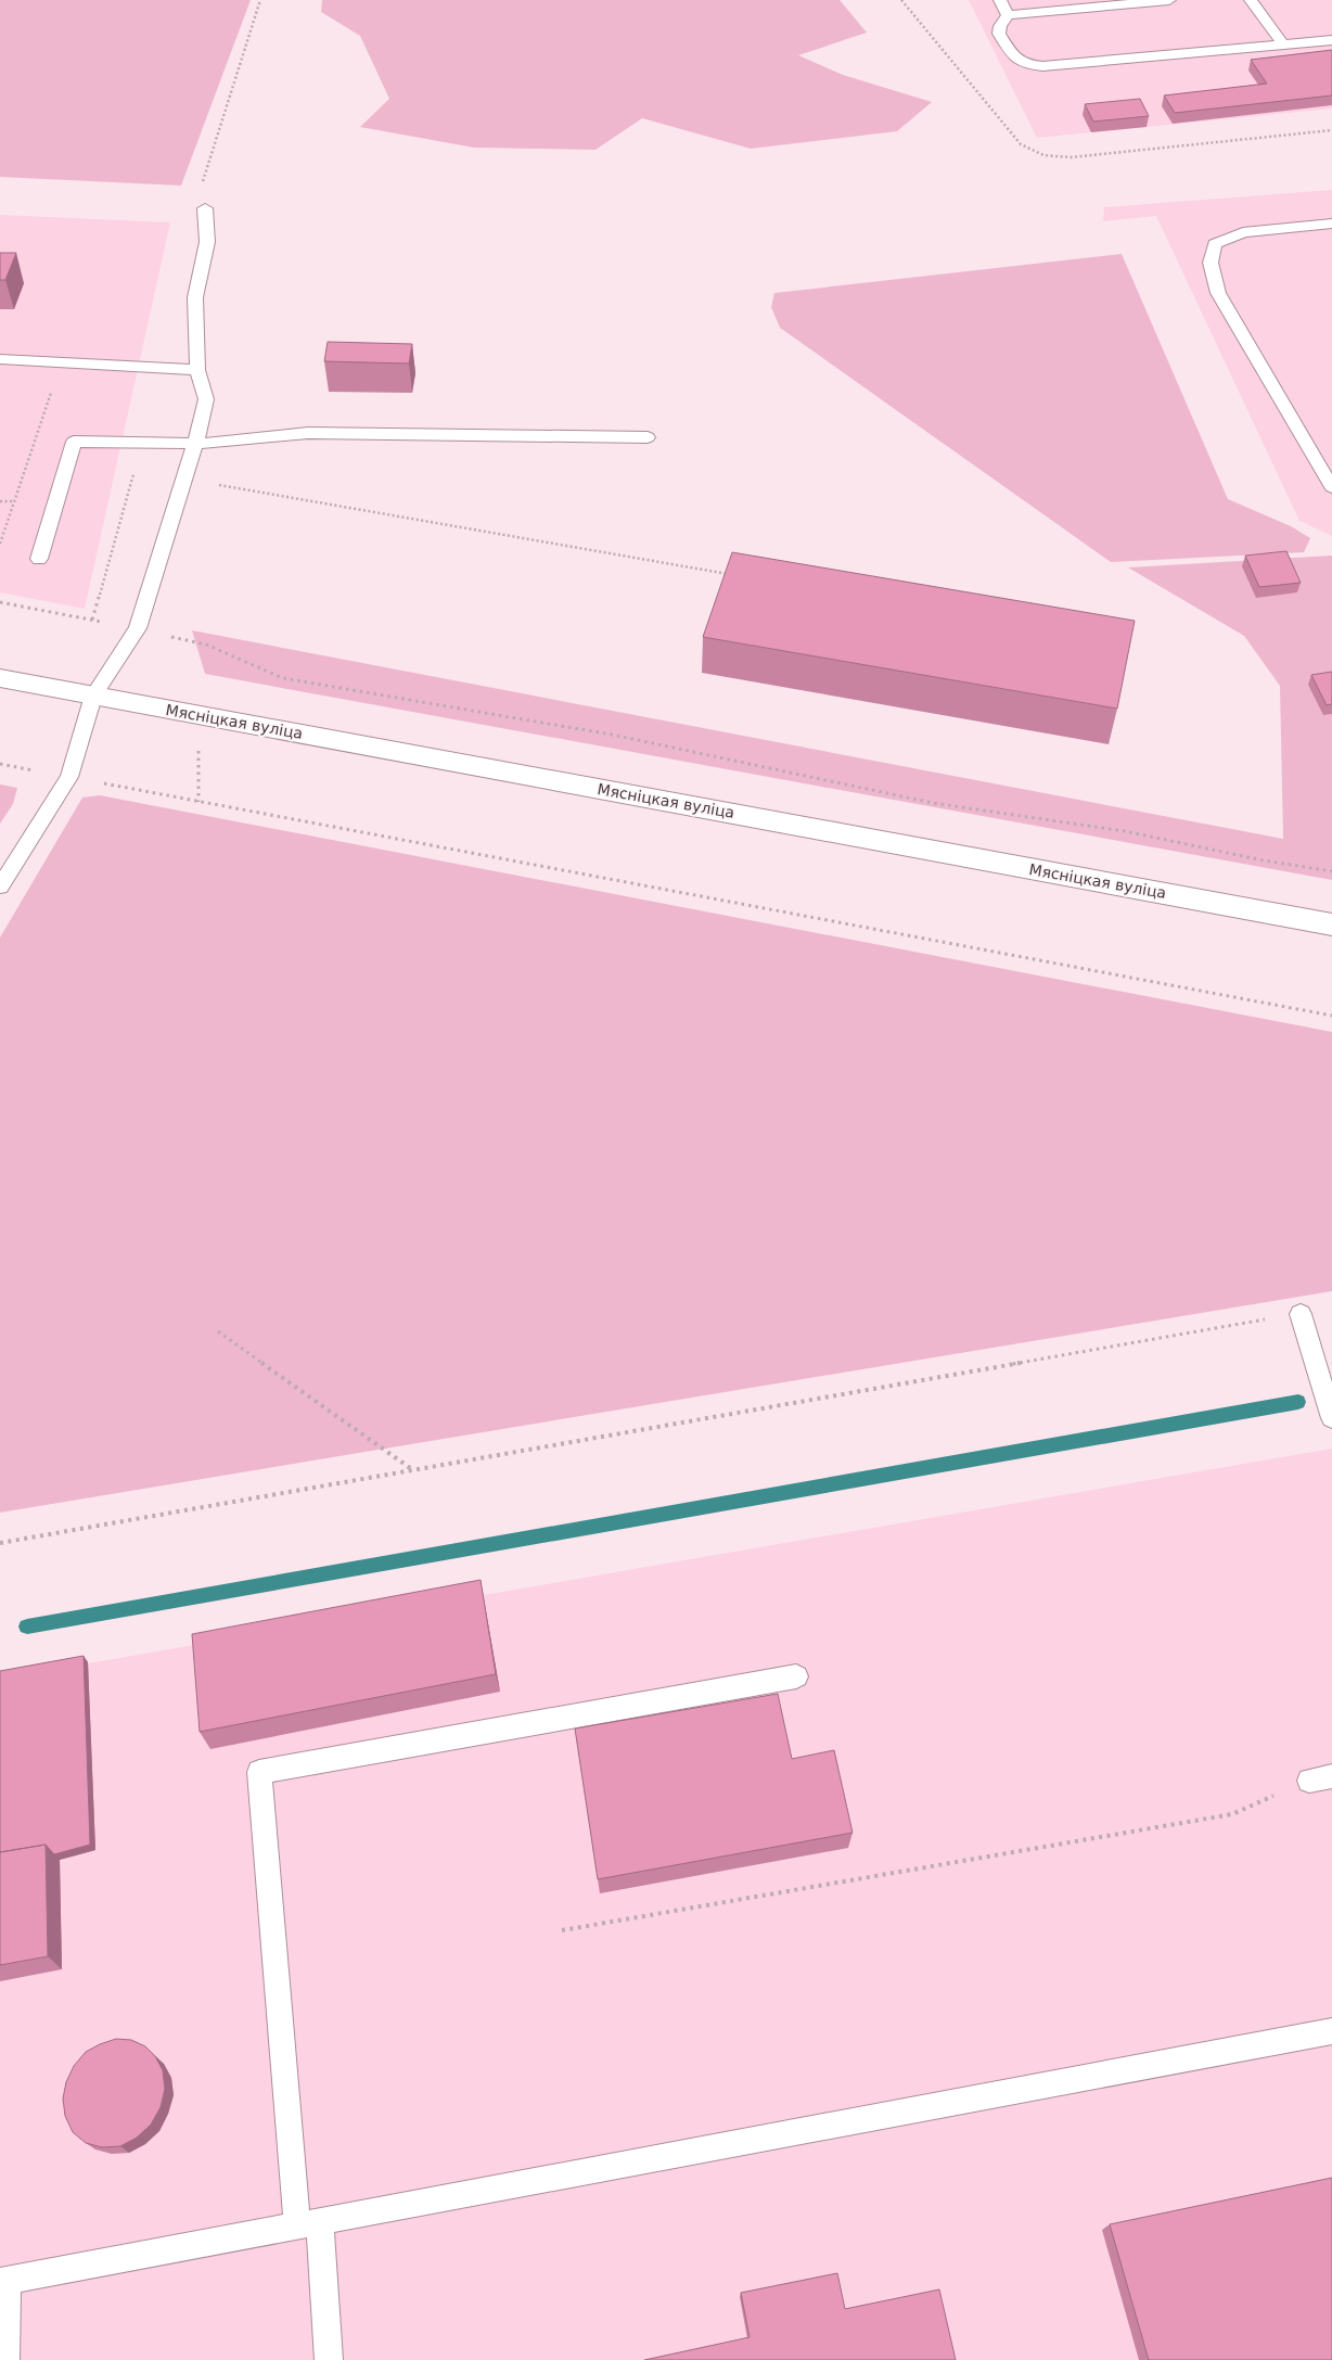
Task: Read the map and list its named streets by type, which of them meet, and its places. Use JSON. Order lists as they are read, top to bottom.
{
  "streets": {
    "main road": ["Мясніцкая вуліца"]
  }
}
